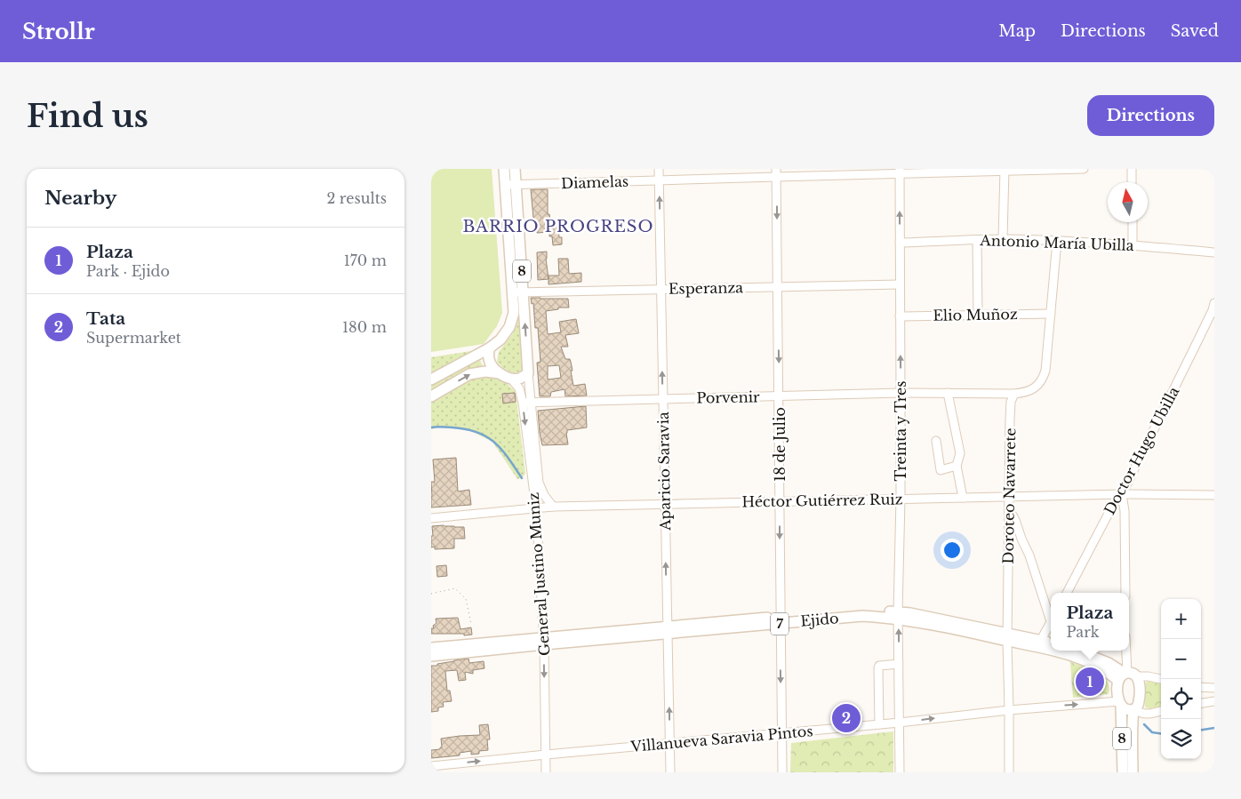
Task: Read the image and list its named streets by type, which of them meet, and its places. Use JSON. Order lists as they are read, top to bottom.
{
  "streets": {
    "main road": ["8", "Ejido", "7"],
    "street": [
      "Diamelas",
      "Antonio María Ubilla",
      "Esperanza",
      "Elio Muñoz",
      "Porvenir",
      "Treinta y Tres",
      "18 de Julio",
      "Doctor Hugo Ubilla",
      "Aparicio Saravia",
      "Doroteo Navarrete",
      "Héctor Gutiérrez Ruiz",
      "General Justino Muniz",
      "Villanueva Saravia Pintos"
    ]
  },
  "crossings": [
    ["Diamelas", "8"],
    ["Diamelas", "Treinta y Tres"],
    ["Diamelas", "18 de Julio"],
    ["Diamelas", "Aparicio Saravia"],
    ["Antonio María Ubilla", "Treinta y Tres"],
    ["8", "Esperanza"],
    ["8", "General Justino Muniz"],
    ["8", "Villanueva Saravia Pintos"],
    ["Esperanza", "Treinta y Tres"],
    ["Esperanza", "18 de Julio"],
    ["Esperanza", "Aparicio Saravia"],
    ["Elio Muñoz", "Treinta y Tres"],
    ["Porvenir", "Treinta y Tres"],
    ["Porvenir", "18 de Julio"],
    ["Porvenir", "Aparicio Saravia"],
    ["Porvenir", "Doroteo Navarrete"],
    ["Porvenir", "General Justino Muniz"],
    ["Treinta y Tres", "Héctor Gutiérrez Ruiz"],
    ["Treinta y Tres", "Ejido"],
    ["Treinta y Tres", "Villanueva Saravia Pintos"],
    ["18 de Julio", "Héctor Gutiérrez Ruiz"],
    ["18 de Julio", "Ejido"],
    ["18 de Julio", "Villanueva Saravia Pintos"],
    ["Doctor Hugo Ubilla", "Héctor Gutiérrez Ruiz"],
    ["Aparicio Saravia", "Héctor Gutiérrez Ruiz"],
    ["Aparicio Saravia", "Ejido"],
    ["Aparicio Saravia", "Villanueva Saravia Pintos"],
    ["Doroteo Navarrete", "Héctor Gutiérrez Ruiz"],
    ["Doroteo Navarrete", "Ejido"],
    ["Doroteo Navarrete", "Villanueva Saravia Pintos"],
    ["Héctor Gutiérrez Ruiz", "General Justino Muniz"],
    ["General Justino Muniz", "Ejido"],
    ["General Justino Muniz", "Villanueva Saravia Pintos"],
    ["Ejido", "7"]
  ],
  "one_way": ["18 de Julio", "Aparicio Saravia", "Villanueva Saravia Pintos"],
  "districts": ["BARRIO PROGRESO"],
  "north": "top",
  "page": {
    "header": "Strollr",
    "nav": ["Map", "Directions", "Saved"],
    "buttons": "Directions",
    "title": "Find us",
    "heading": ["Nearby", "2 results"],
    "list": [
      {
        "mark": "1",
        "name": "Plaza",
        "note": "Park · Ejido",
        "value": "170 m"
      },
      {
        "mark": "2",
        "name": "Tata",
        "note": "Supermarket",
        "value": "180 m"
      }
    ],
    "popup": ["Plaza", "Park"],
    "map_buttons": ["+", "−"],
    "pins": ["1", "2"]
  }
}
